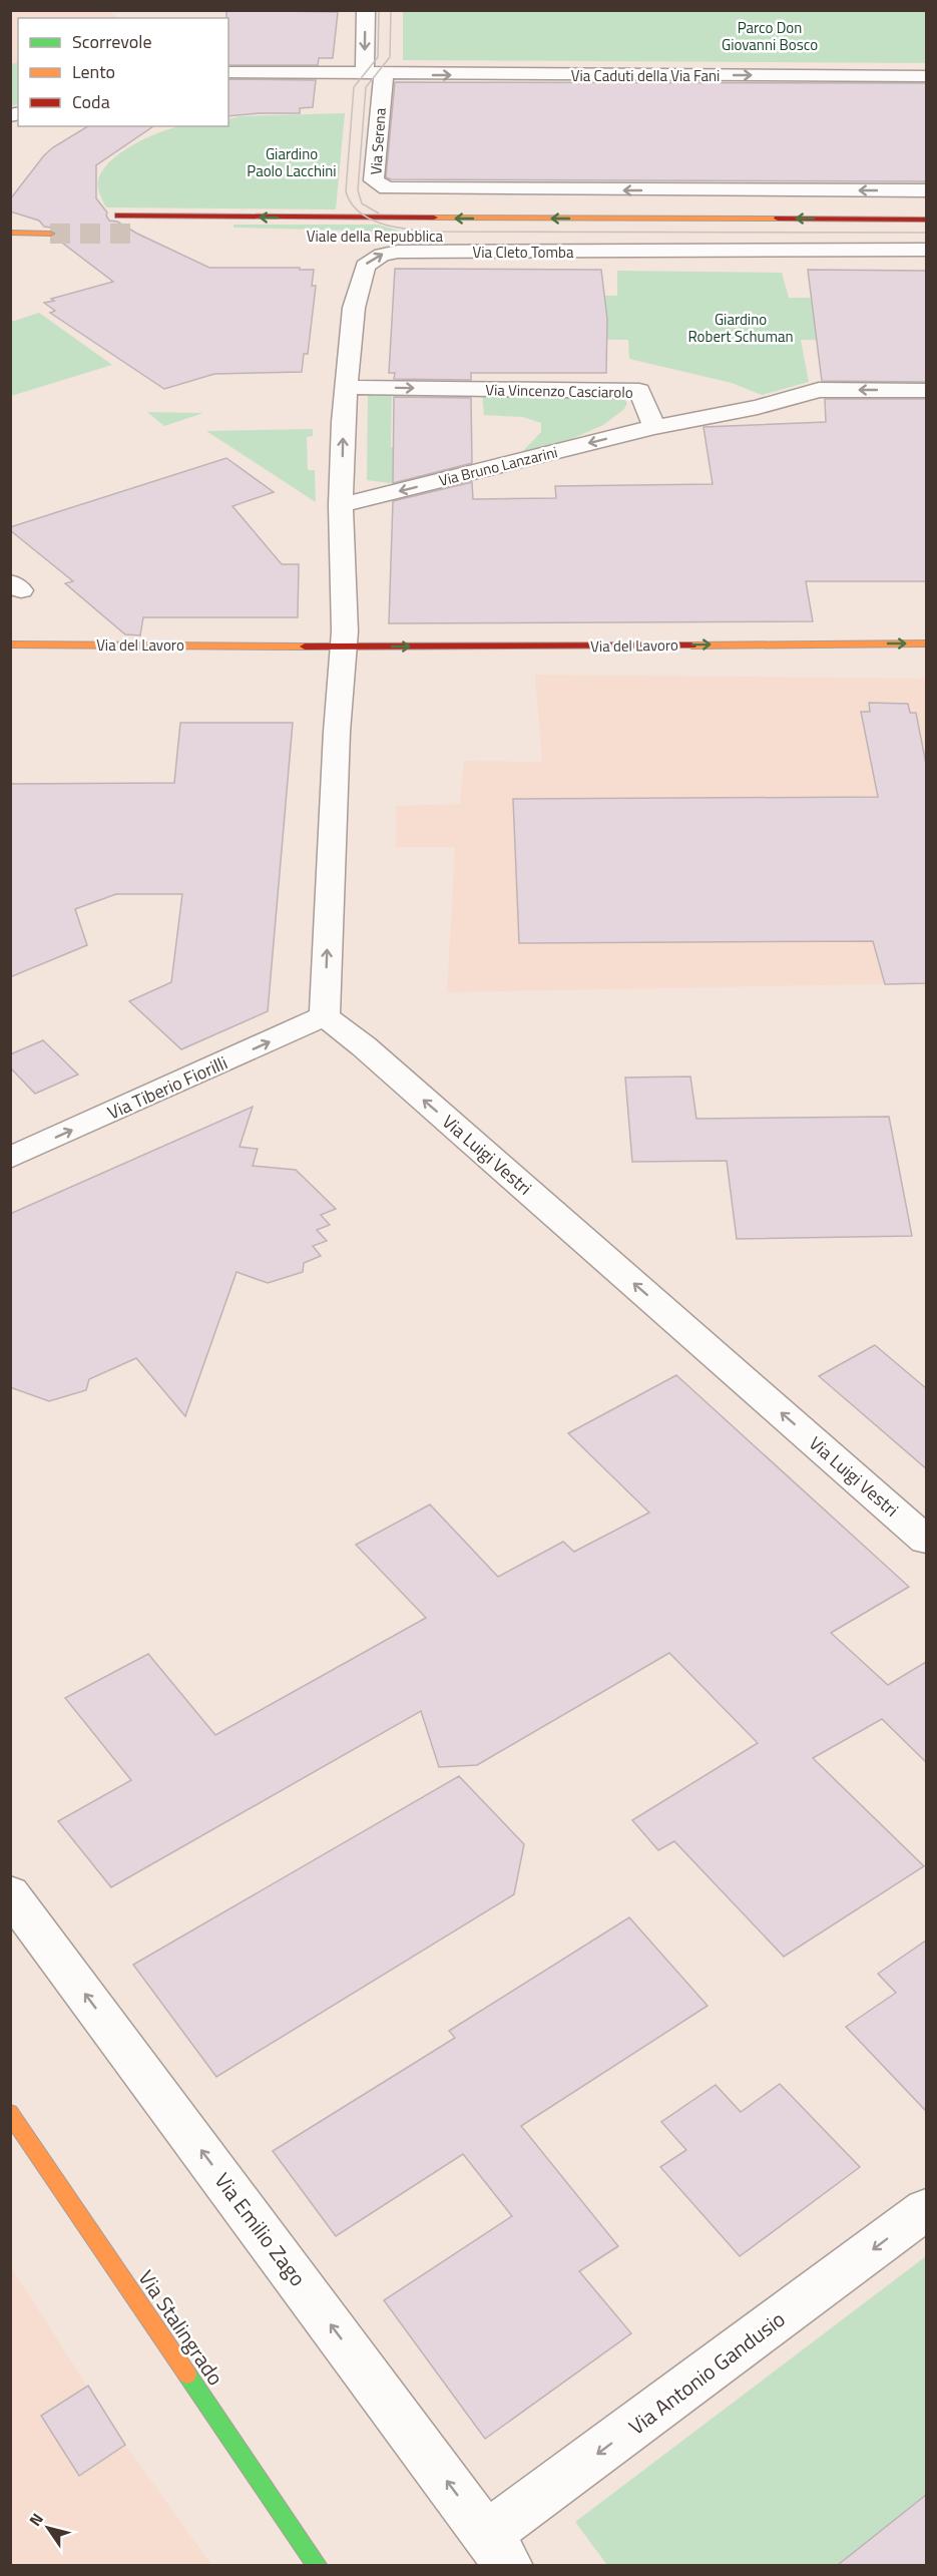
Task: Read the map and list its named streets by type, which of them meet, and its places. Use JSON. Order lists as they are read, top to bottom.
{
  "streets": {
    "main road": ["Viale della Repubblica", "Via del Lavoro", "Via Stalingrado"],
    "street": [
      "Via Caduti della Via Fani",
      "Via Serena",
      "Via Cleto Tomba",
      "Via Vincenzo Casciarolo",
      "Via Bruno Lanzarini",
      "Via Tiberio Fiorilli",
      "Via Luigi Vestri",
      "Via Emilio Zago",
      "Via Antonio Gandusio"
    ]
  },
  "crossings": [
    ["Via Caduti della Via Fani", "Via Serena"],
    ["Viale della Repubblica", "Via Cleto Tomba"],
    ["Via Cleto Tomba", "Via Vincenzo Casciarolo"],
    ["Via Cleto Tomba", "Via Bruno Lanzarini"],
    ["Via Vincenzo Casciarolo", "Via Bruno Lanzarini"],
    ["Via Tiberio Fiorilli", "Via Luigi Vestri"],
    ["Via Emilio Zago", "Via Antonio Gandusio"]
  ],
  "one_way": [
    "Via Bruno Lanzarini",
    "Via del Lavoro",
    "Via Tiberio Fiorilli",
    "Via Luigi Vestri",
    "Via Emilio Zago",
    "Via Antonio Gandusio"
  ],
  "parks": ["Parco Don Giovanni Bosco", "Giardino Paolo Lacchini", "Giardino Robert Schuman"],
  "legend": ["Scorrevole", "Lento", "Coda"],
  "north": "top left"
}
